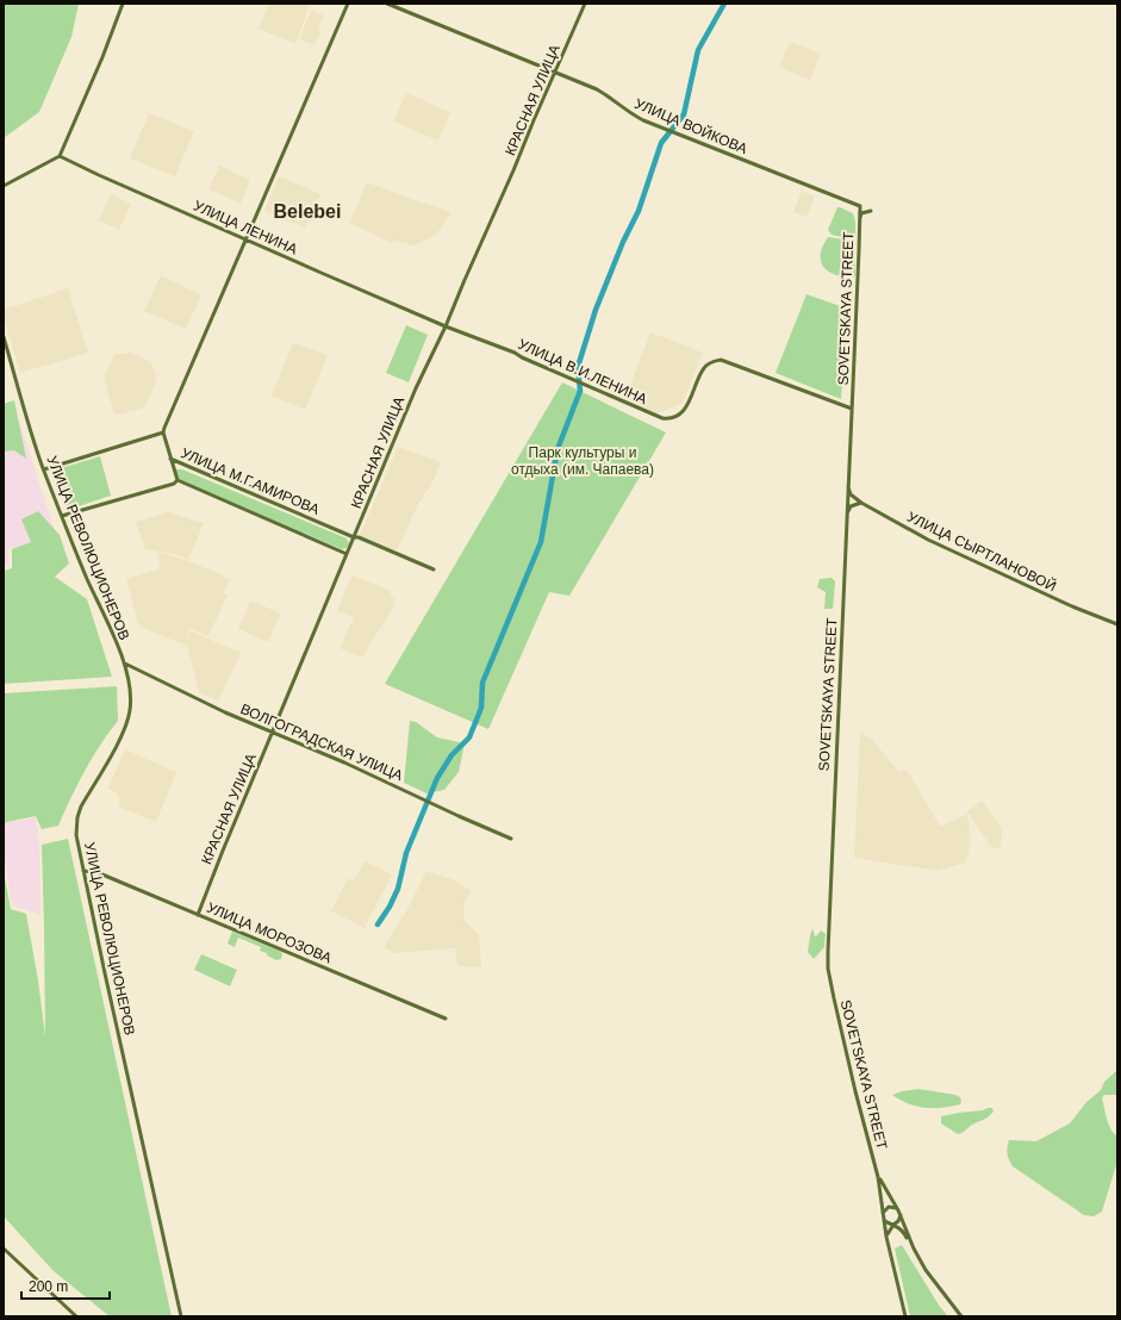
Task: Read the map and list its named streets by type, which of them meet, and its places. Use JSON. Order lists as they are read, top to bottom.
{
  "streets": {
    "main road": [
      "КРАСНАЯ УЛИЦА",
      "УЛИЦА ВОЙКОВА",
      "УЛИЦА ЛЕНИНА",
      "SOVETSKAYA STREET",
      "УЛИЦА В.И.ЛЕНИНА",
      "УЛИЦА М.Г.АМИРОВА",
      "УЛИЦА РЕВОЛЮЦИОНЕРОВ",
      "УЛИЦА СЫРТЛАНОВОЙ",
      "ВОЛГОГРАДСКАЯ УЛИЦА",
      "УЛИЦА МОРОЗОВА"
    ]
  },
  "crossings": [
    ["КРАСНАЯ УЛИЦА", "УЛИЦА ВОЙКОВА"],
    ["КРАСНАЯ УЛИЦА", "УЛИЦА ЛЕНИНА"],
    ["КРАСНАЯ УЛИЦА", "УЛИЦА М.Г.АМИРОВА"],
    ["КРАСНАЯ УЛИЦА", "ВОЛГОГРАДСКАЯ УЛИЦА"],
    ["КРАСНАЯ УЛИЦА", "УЛИЦА МОРОЗОВА"],
    ["УЛИЦА ВОЙКОВА", "SOVETSKAYA STREET"],
    ["УЛИЦА ЛЕНИНА", "УЛИЦА В.И.ЛЕНИНА"],
    ["SOVETSKAYA STREET", "УЛИЦА В.И.ЛЕНИНА"],
    ["SOVETSKAYA STREET", "УЛИЦА СЫРТЛАНОВОЙ"],
    ["УЛИЦА РЕВОЛЮЦИОНЕРОВ", "ВОЛГОГРАДСКАЯ УЛИЦА"],
    ["УЛИЦА РЕВОЛЮЦИОНЕРОВ", "УЛИЦА МОРОЗОВА"]
  ],
  "districts": ["Belebei"],
  "parks": ["Парк культуры и отдыха (им. Чапаева)"],
  "scale_bar": "200 m"
}
